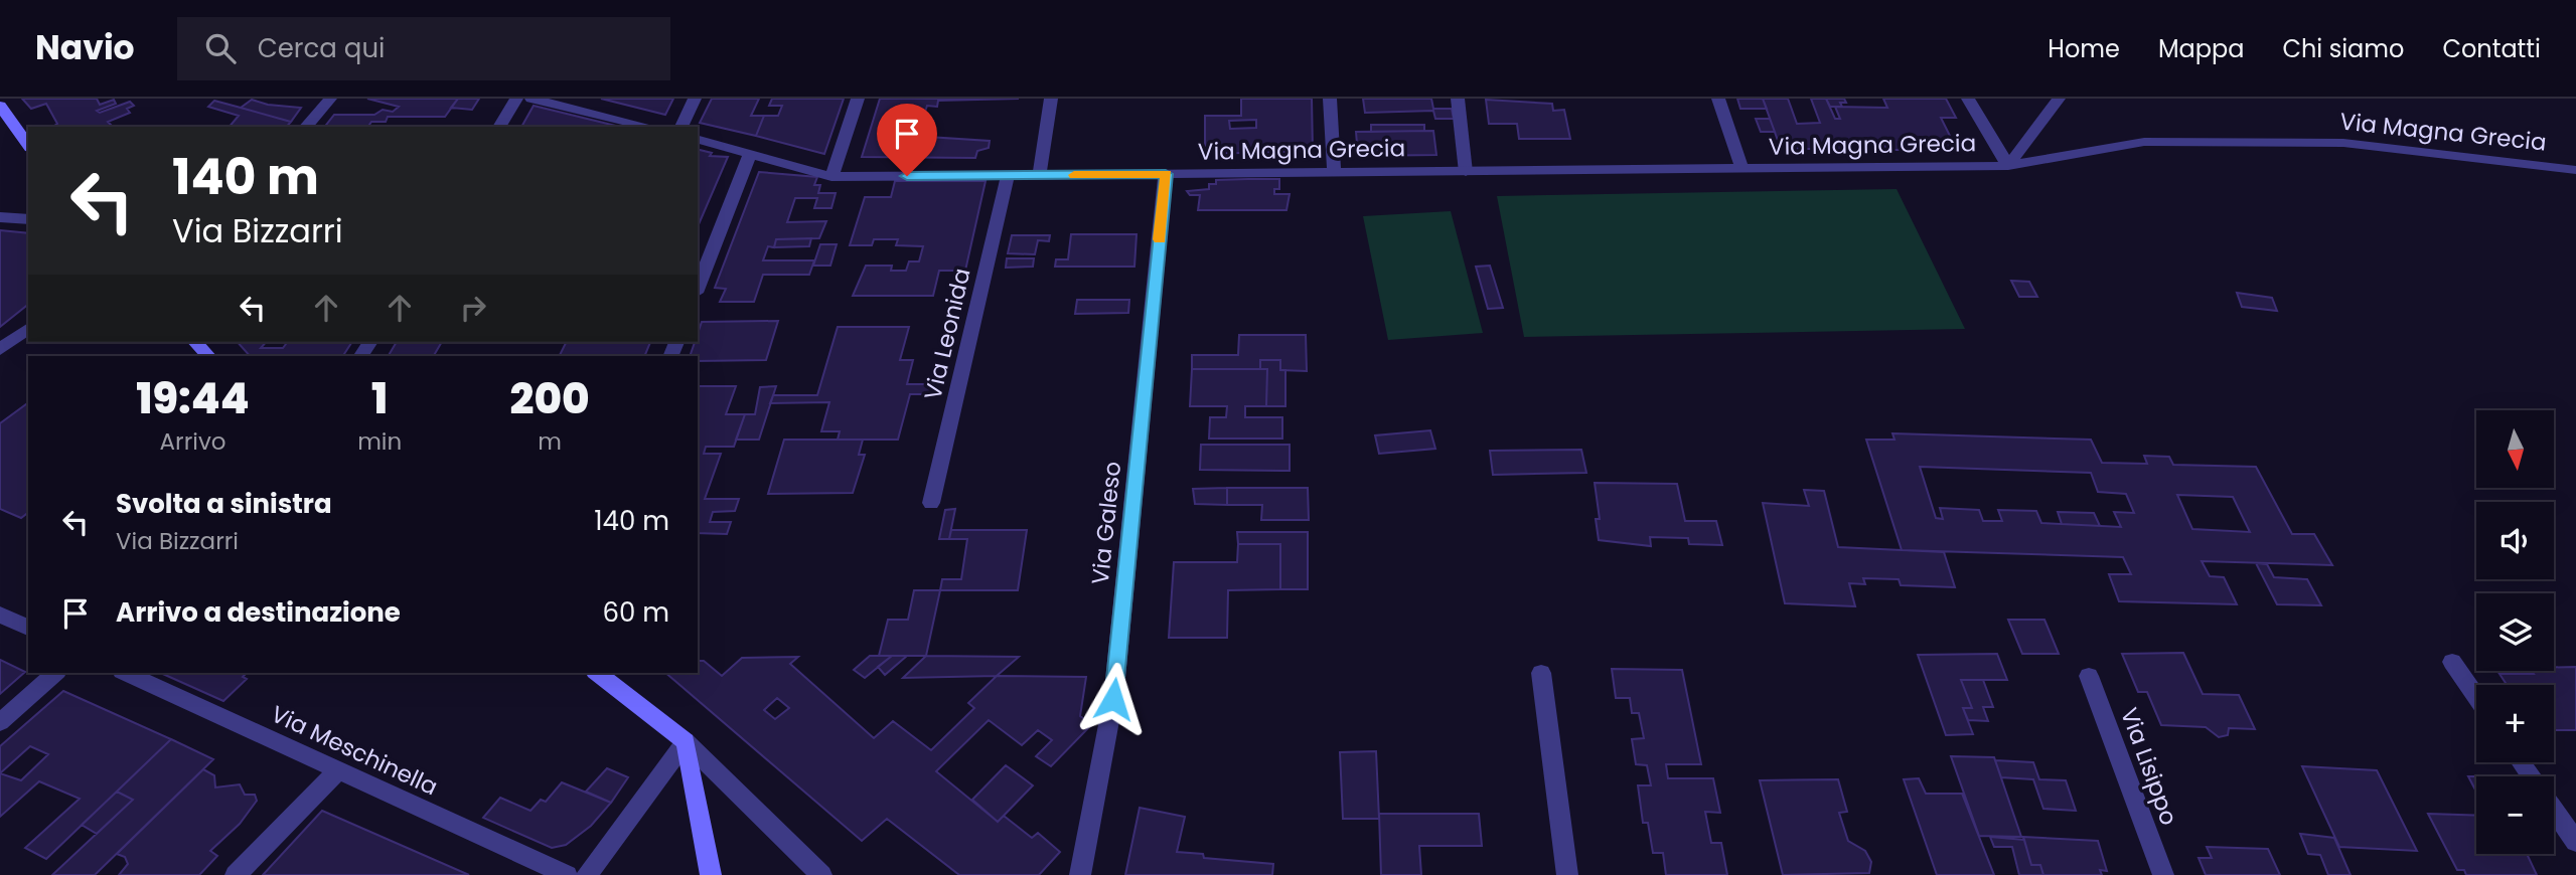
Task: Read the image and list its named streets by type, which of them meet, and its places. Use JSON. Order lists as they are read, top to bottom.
{
  "streets": {
    "street": [
      "Via Magna Grecia",
      "Via Leonida",
      "Via Galeso",
      "Via Meschinella",
      "Via Lisippo"
    ]
  },
  "crossings": [
    ["Via Magna Grecia", "Via Leonida"],
    ["Via Magna Grecia", "Via Galeso"]
  ],
  "north": "bottom",
  "page": {
    "header": "Navio",
    "search": "Cerca qui",
    "nav": [
      "Home",
      "Mappa",
      "Chi siamo",
      "Contatti"
    ],
    "turn": ["140 m", "Via Bizzarri"],
    "eta": [
      "19:44",
      "Arrivo",
      "1",
      "min",
      "200",
      "m"
    ],
    "map_buttons": ["+", "−"],
    "list": [
      {
        "name": "Svolta a sinistra",
        "note": "Via Bizzarri",
        "value": "140 m"
      },
      {
        "name": "Arrivo a destinazione",
        "value": "60 m"
      }
    ]
  }
}
